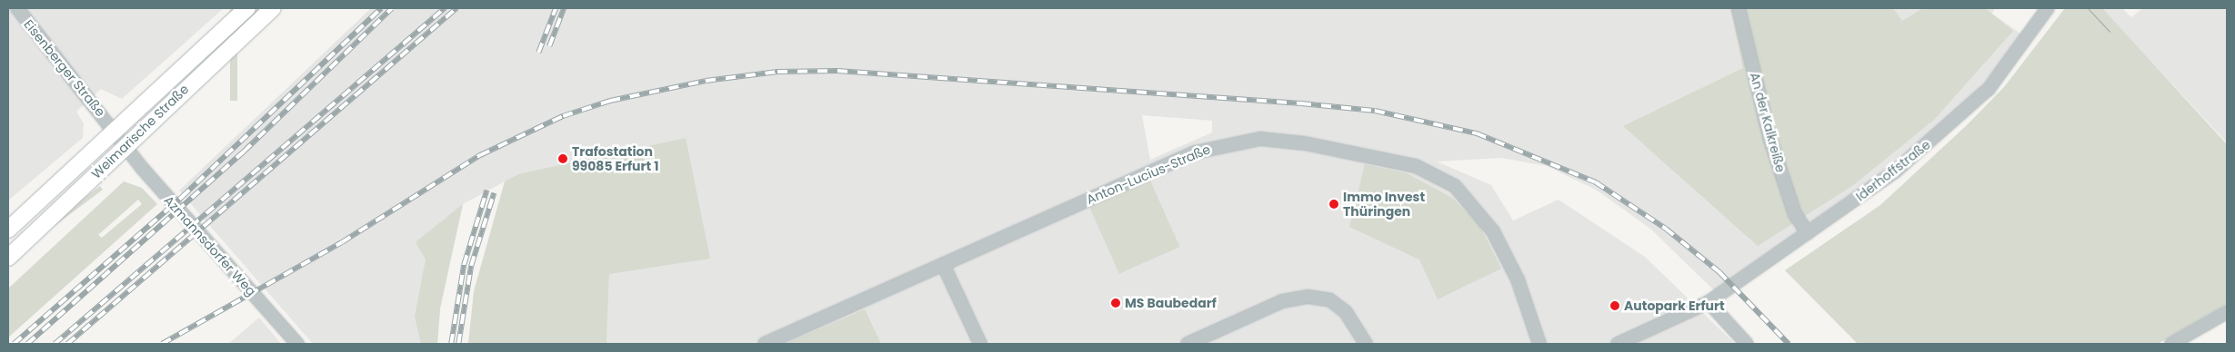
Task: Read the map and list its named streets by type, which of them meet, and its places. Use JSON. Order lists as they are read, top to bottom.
{
  "streets": {
    "main road": ["Weimarische Straße"],
    "street": [
      "Eisenberger Straße",
      "An der Kalkreiße",
      "Iderhoffstraße",
      "Anton-Lucius-Straße",
      "Azmannsdorfer Weg"
    ]
  },
  "crossings": [
    ["Eisenberger Straße", "Weimarische Straße"],
    ["Eisenberger Straße", "Azmannsdorfer Weg"],
    ["An der Kalkreiße", "Iderhoffstraße"],
    ["Weimarische Straße", "Azmannsdorfer Weg"]
  ],
  "places": [
    "Trafostation 99085 Erfurt 1",
    "Immo Invest Thüringen",
    "MS Baubedarf",
    "Autopark Erfurt"
  ]
}
